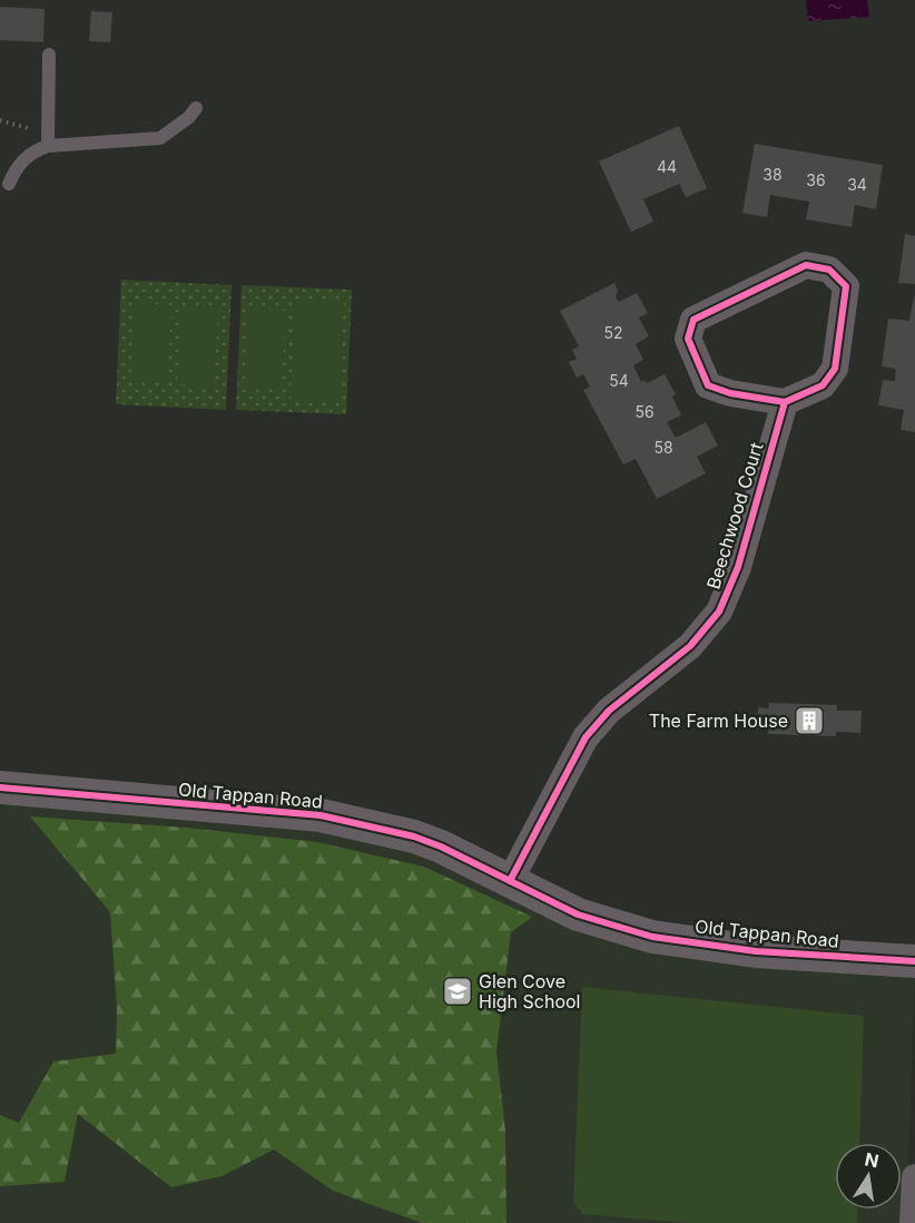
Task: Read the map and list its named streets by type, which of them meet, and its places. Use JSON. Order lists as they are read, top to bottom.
{
  "streets": {
    "street": ["Beechwood Court", "Old Tappan Road"]
  },
  "crossings": [
    ["Beechwood Court", "Old Tappan Road"]
  ],
  "places": {
    "building": ["The Farm House"],
    "school or university": ["Glen Cove High School"]
  },
  "house_numbers": [
    "44",
    "38",
    "36",
    "34",
    "52",
    "54",
    "56",
    "58"
  ],
  "north": "top"
}
